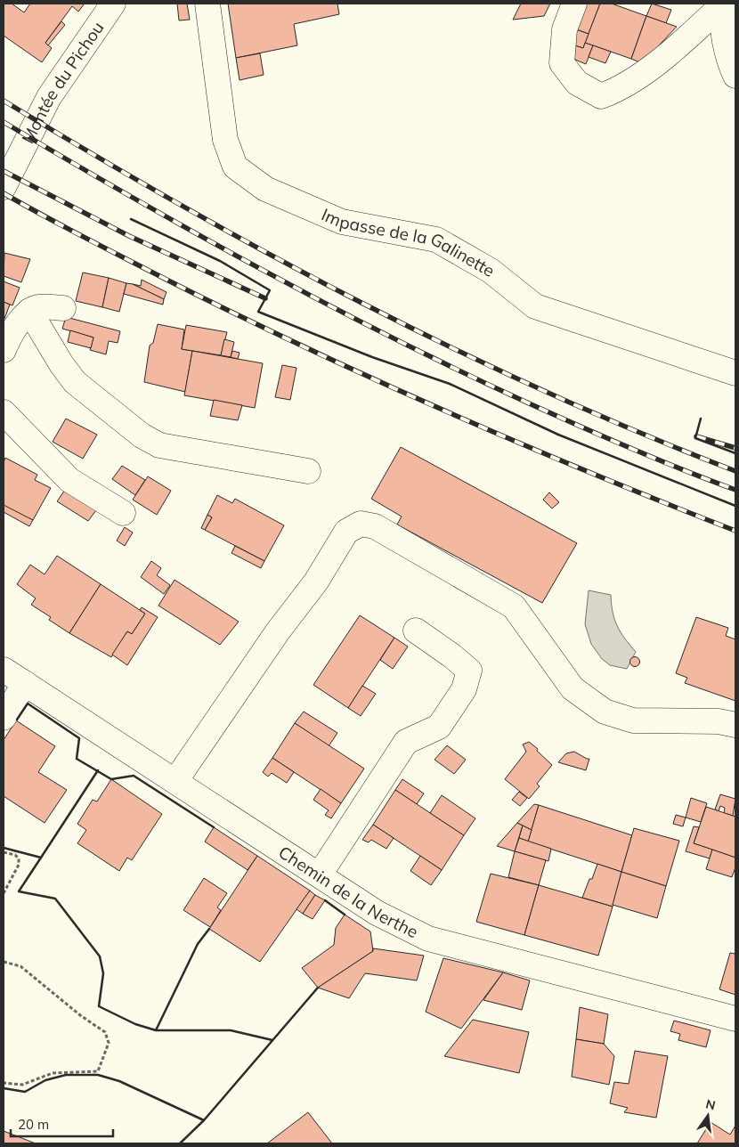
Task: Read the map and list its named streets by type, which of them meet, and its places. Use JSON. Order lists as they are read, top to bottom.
{
  "streets": {
    "street": ["Montée du Pichou", "Impasse de la Galinette", "Chemin de la Nerthe"]
  },
  "scale_bar": "20 m",
  "north": "top"
}
